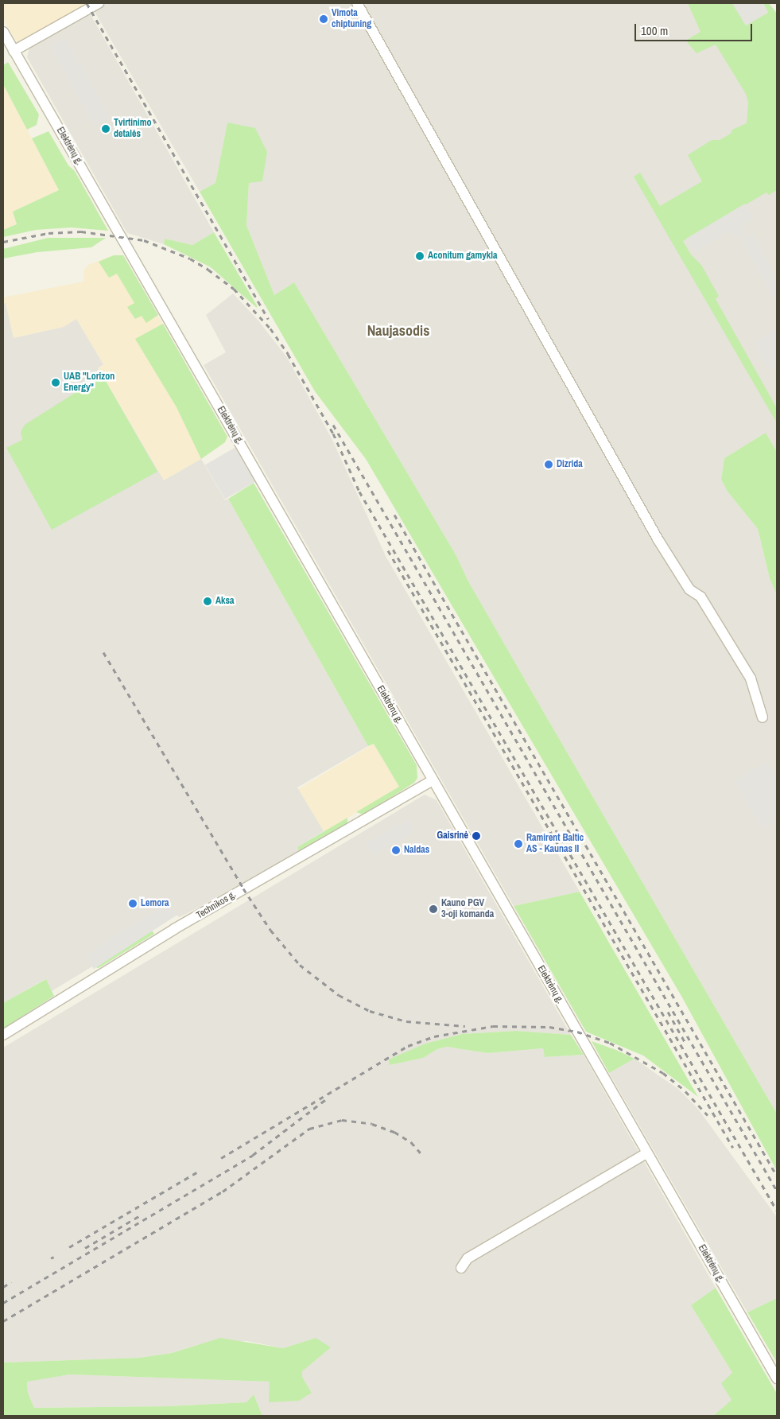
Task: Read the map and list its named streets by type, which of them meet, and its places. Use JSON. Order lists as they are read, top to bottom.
{
  "streets": {
    "street": ["Elektrėnų g.", "Technikos g."]
  },
  "crossings": [
    ["Elektrėnų g.", "Technikos g."]
  ],
  "districts": ["Naujasodis"],
  "places": [
    "Vimota chiptuning",
    "Tvirtinimo detalės",
    "Aconitum gamykla",
    "UAB \"Lorizon Energy\"",
    "Dizrida",
    "Aksa",
    "Gaisrinė",
    "Ramirent Baltic AS - Kaunas II",
    "Naldas",
    "Lemora",
    "Kauno PGV 3-oji komanda"
  ],
  "scale_bar": "100 m"
}
